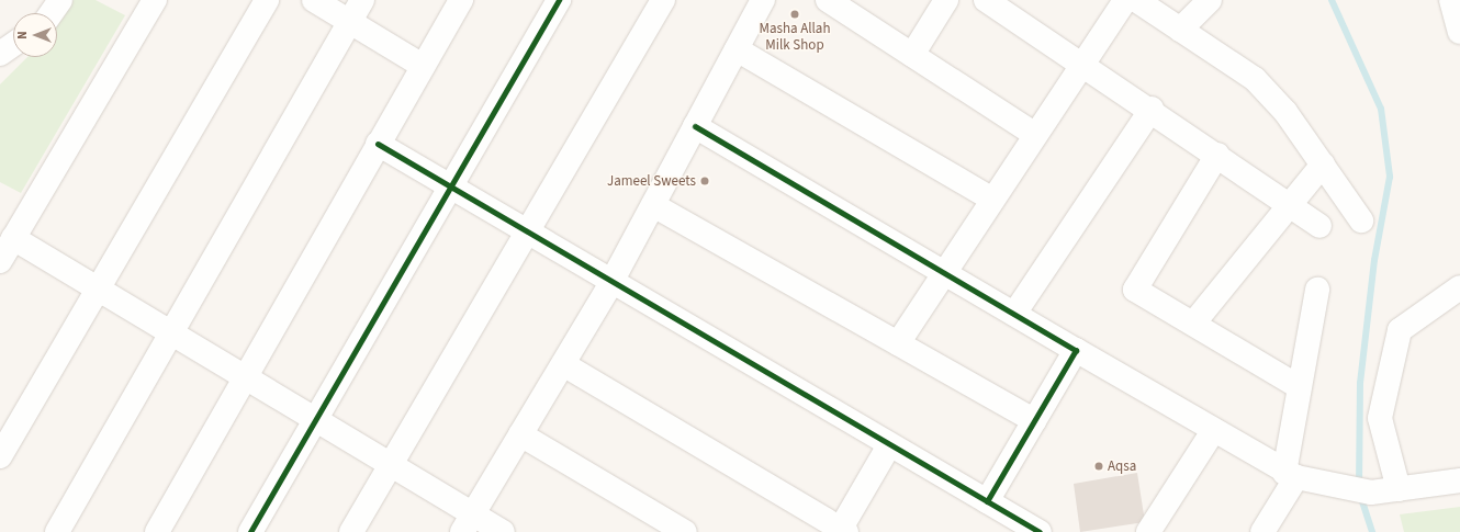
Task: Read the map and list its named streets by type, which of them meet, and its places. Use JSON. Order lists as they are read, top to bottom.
{
  "places": ["Masha Allah Milk Shop", "Jameel Sweets", "Aqsa"],
  "north": "left"
}
